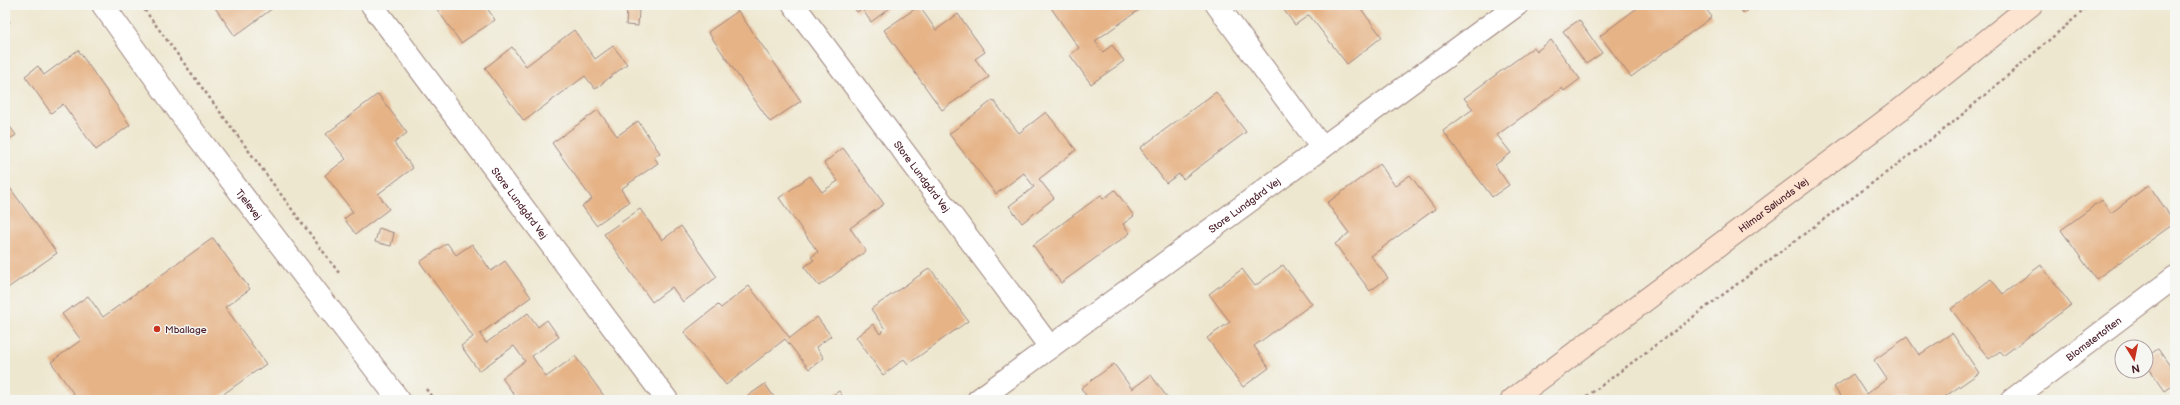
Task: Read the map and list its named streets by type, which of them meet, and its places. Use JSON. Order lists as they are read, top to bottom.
{
  "streets": {
    "street": [
      "Store Lundgård Vej",
      "Tjelevej",
      "Hilmar Sølunds Vej",
      "Blomstertoften"
    ]
  },
  "places": ["Mballage"],
  "north": "bottom"
}
